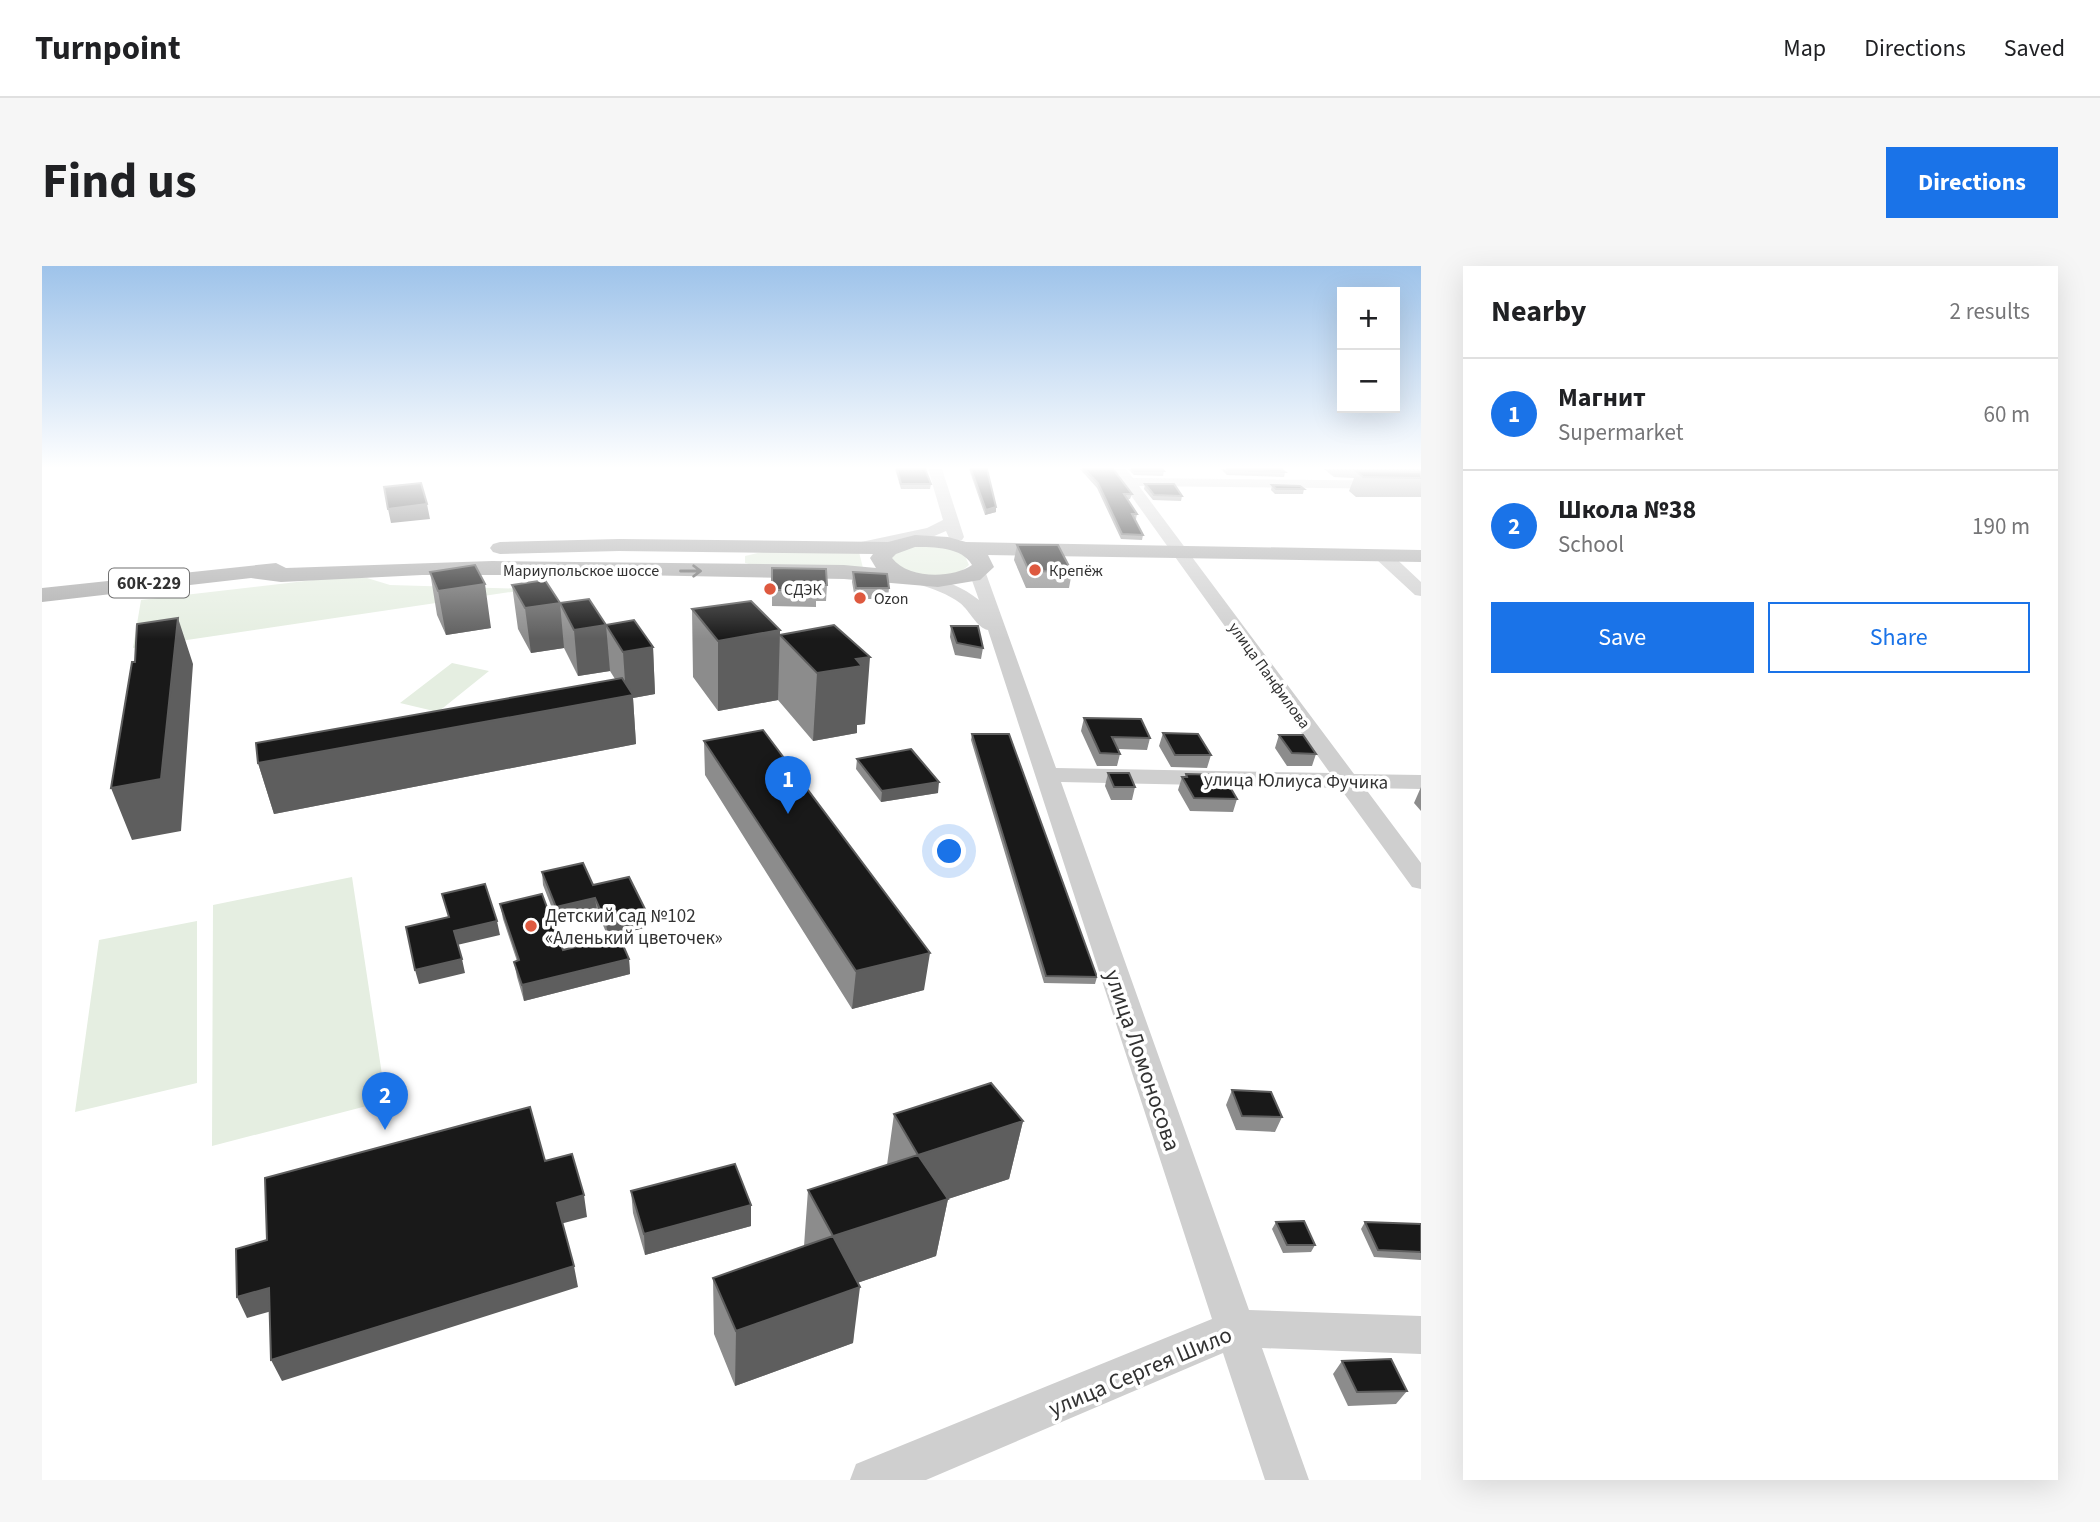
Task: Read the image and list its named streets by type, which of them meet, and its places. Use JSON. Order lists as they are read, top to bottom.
{
  "streets": {
    "main road": ["Мариупольское шоссе", "60К-229"],
    "street": [
      "улица Панфилова",
      "улица Юлиуса Фучика",
      "улица Ломоносова",
      "улица Сергея Шило"
    ]
  },
  "crossings": [
    ["Мариупольское шоссе", "улица Ломоносова"],
    ["улица Панфилова", "улица Юлиуса Фучика"],
    ["улица Юлиуса Фучика", "улица Ломоносова"],
    ["улица Ломоносова", "улица Сергея Шило"]
  ],
  "places": [
    "Крепёж",
    "СДЭК",
    "Ozon",
    "Детский сад №102 «Аленький цветочек»"
  ],
  "page": {
    "header": "Turnpoint",
    "nav": ["Map", "Directions", "Saved"],
    "title": "Find us",
    "buttons": [
      "Directions",
      ["Save", "Share"]
    ],
    "heading": ["Nearby", "2 results"],
    "map_buttons": ["+", "−"],
    "list": [
      {
        "mark": "1",
        "name": "Магнит",
        "note": "Supermarket",
        "value": "60 m"
      },
      {
        "mark": "2",
        "name": "Школа №38",
        "note": "School",
        "value": "190 m"
      }
    ],
    "pins": ["1", "2"]
  }
}
